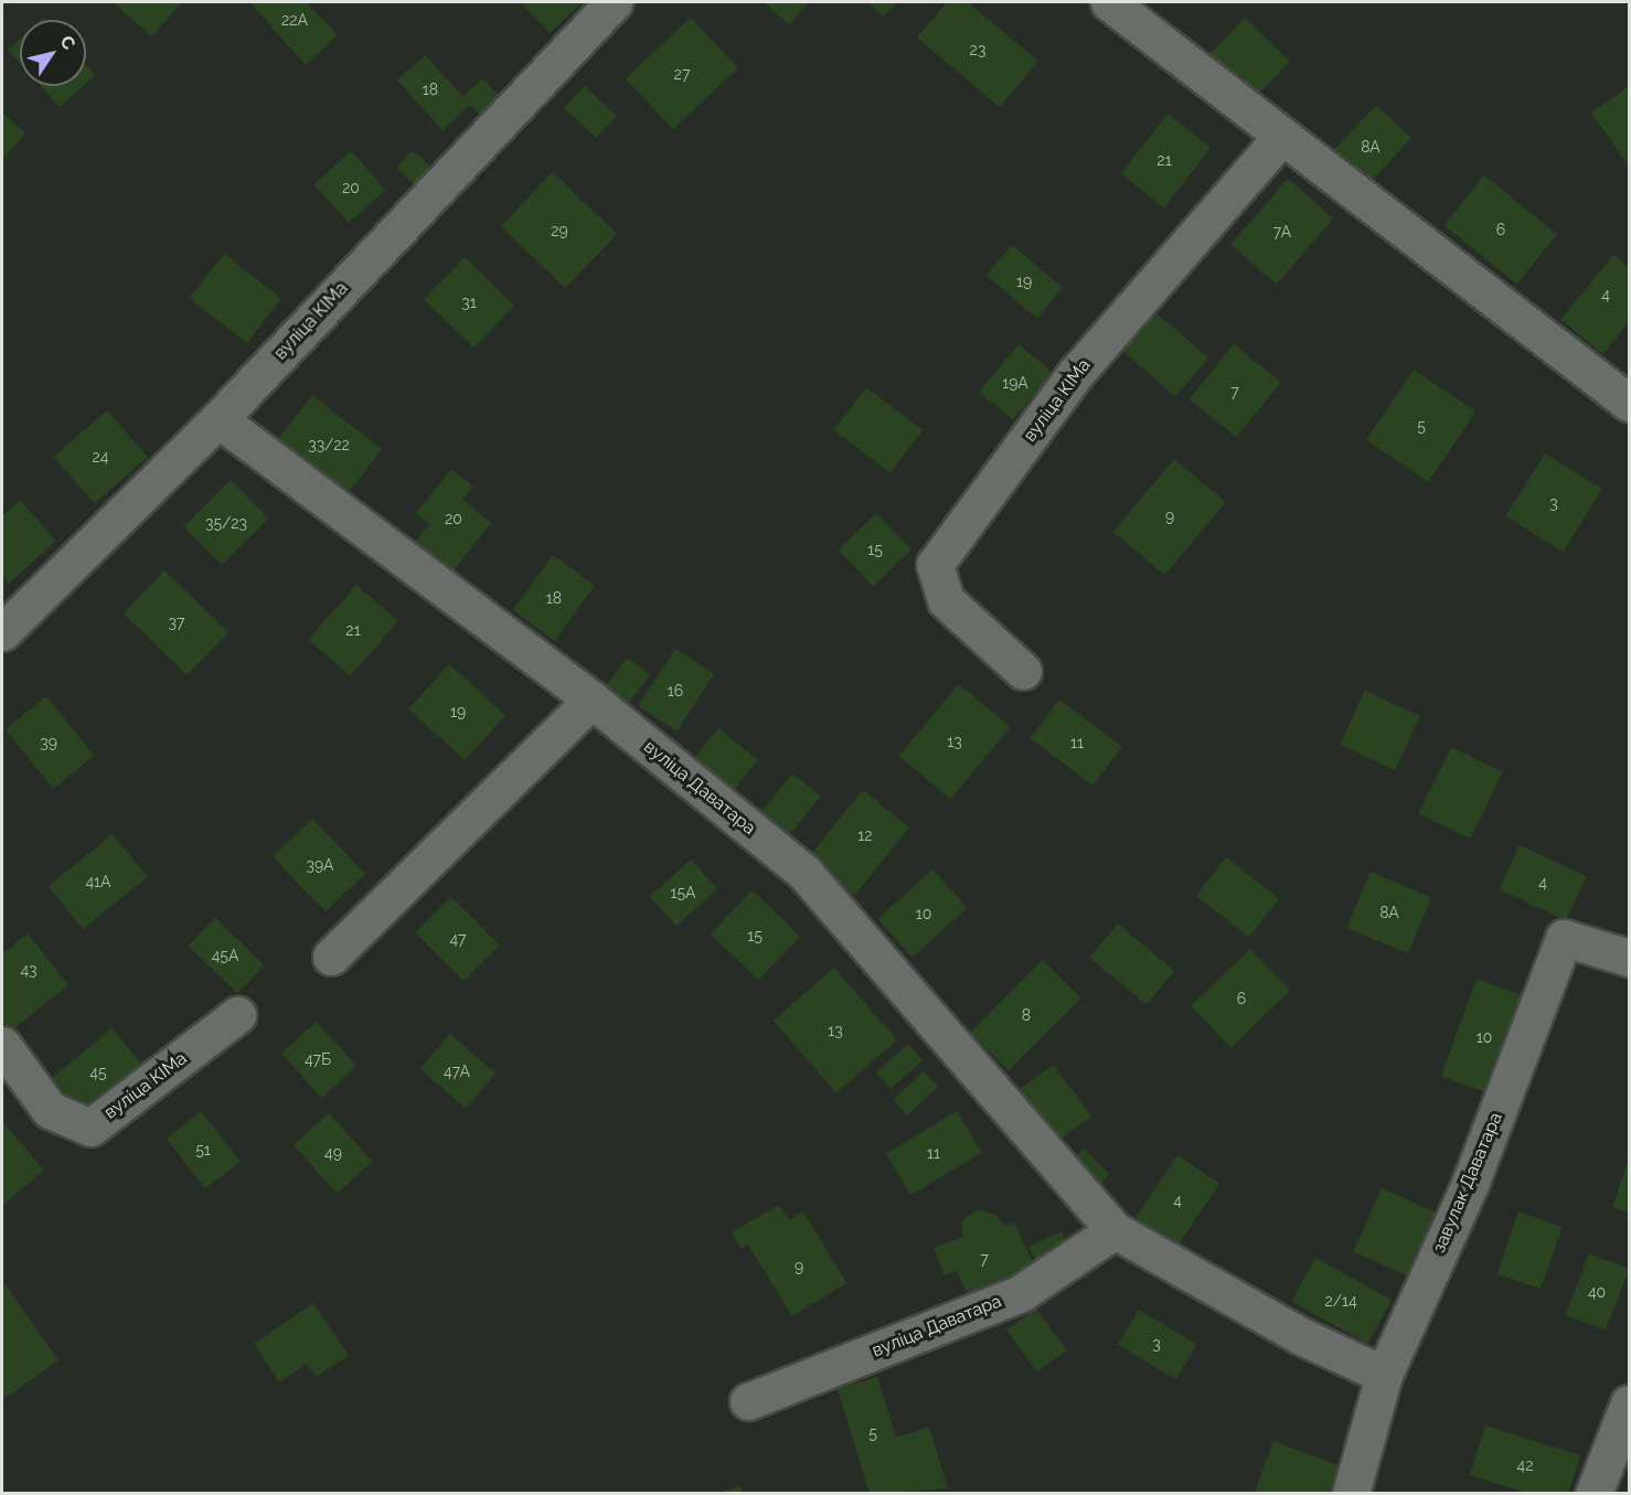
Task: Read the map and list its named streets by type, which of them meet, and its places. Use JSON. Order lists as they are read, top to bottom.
{
  "streets": {
    "street": ["вуліца КІМа", "вуліца Даватара", "завулак Даватара"]
  },
  "crossings": [
    ["вуліца КІМа", "вуліца Даватара"],
    ["вуліца Даватара", "завулак Даватара"]
  ],
  "house_numbers": [
    "22А",
    "23",
    "27",
    "18",
    "8А",
    "21",
    "20",
    "6",
    "29",
    "7А",
    "19",
    "4",
    "31",
    "19А",
    "7",
    "5",
    "33/22",
    "24",
    "3",
    "9",
    "20",
    "35/23",
    "15",
    "18",
    "37",
    "21",
    "16",
    "19",
    "13",
    "39",
    "11",
    "12",
    "39А",
    "41А",
    "4",
    "15А",
    "8А",
    "10",
    "15",
    "47",
    "45А",
    "43",
    "6",
    "8",
    "13",
    "10",
    "47Б",
    "47А",
    "45",
    "51",
    "49",
    "11",
    "4",
    "7",
    "9",
    "40",
    "2/14",
    "3",
    "5",
    "42"
  ],
  "north": "top right"
}
